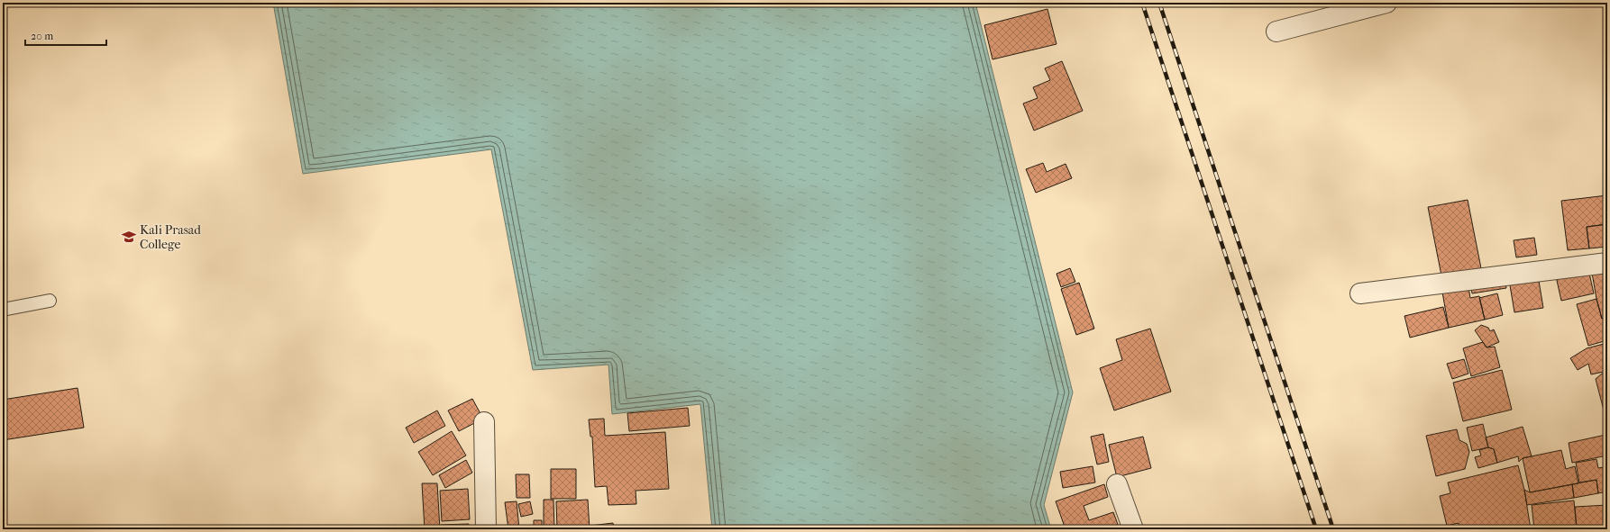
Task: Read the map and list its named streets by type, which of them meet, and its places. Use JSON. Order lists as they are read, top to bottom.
{
  "places": {
    "school or university": ["Kali Prasad College"]
  },
  "scale_bar": "20 m"
}
